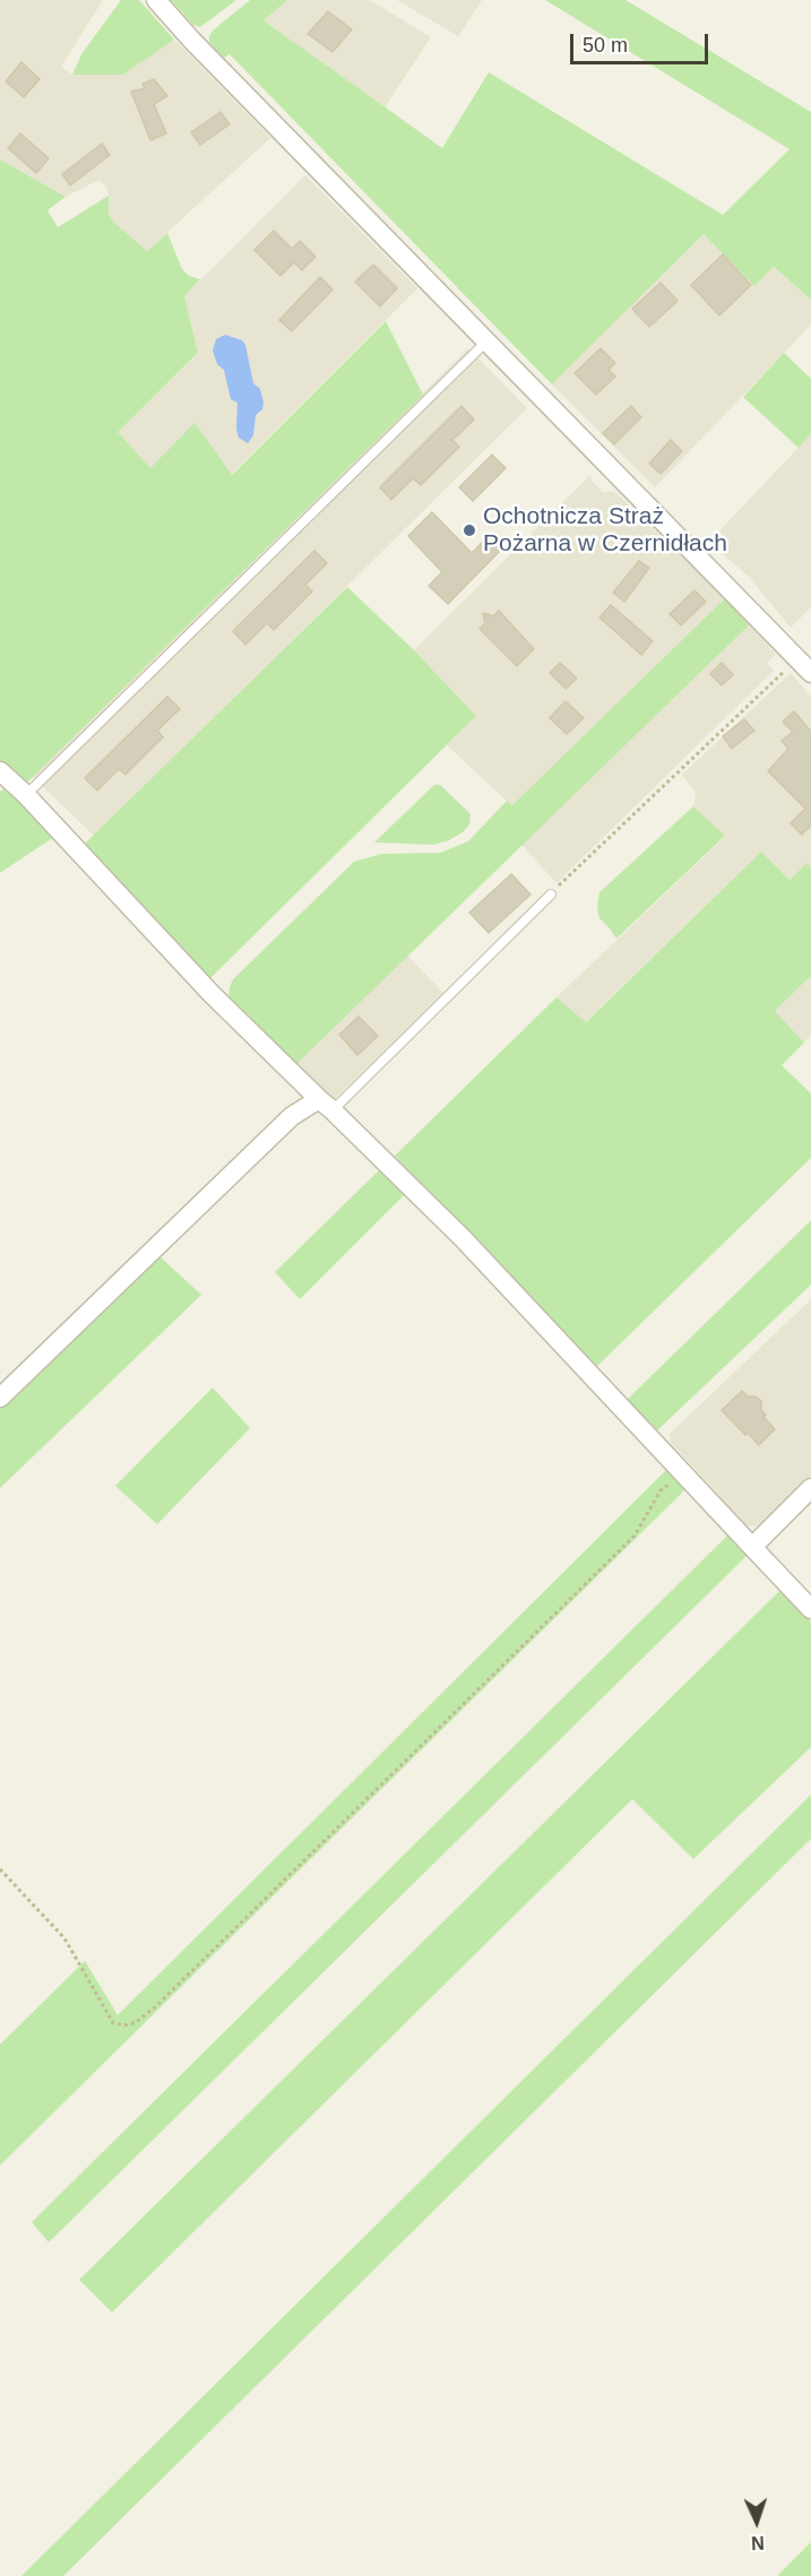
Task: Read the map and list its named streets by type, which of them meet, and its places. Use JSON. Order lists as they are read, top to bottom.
{
  "places": ["Ochotnicza Straż Pożarna w Czernidłach"],
  "scale_bar": "50 m",
  "north": "bottom"
}
